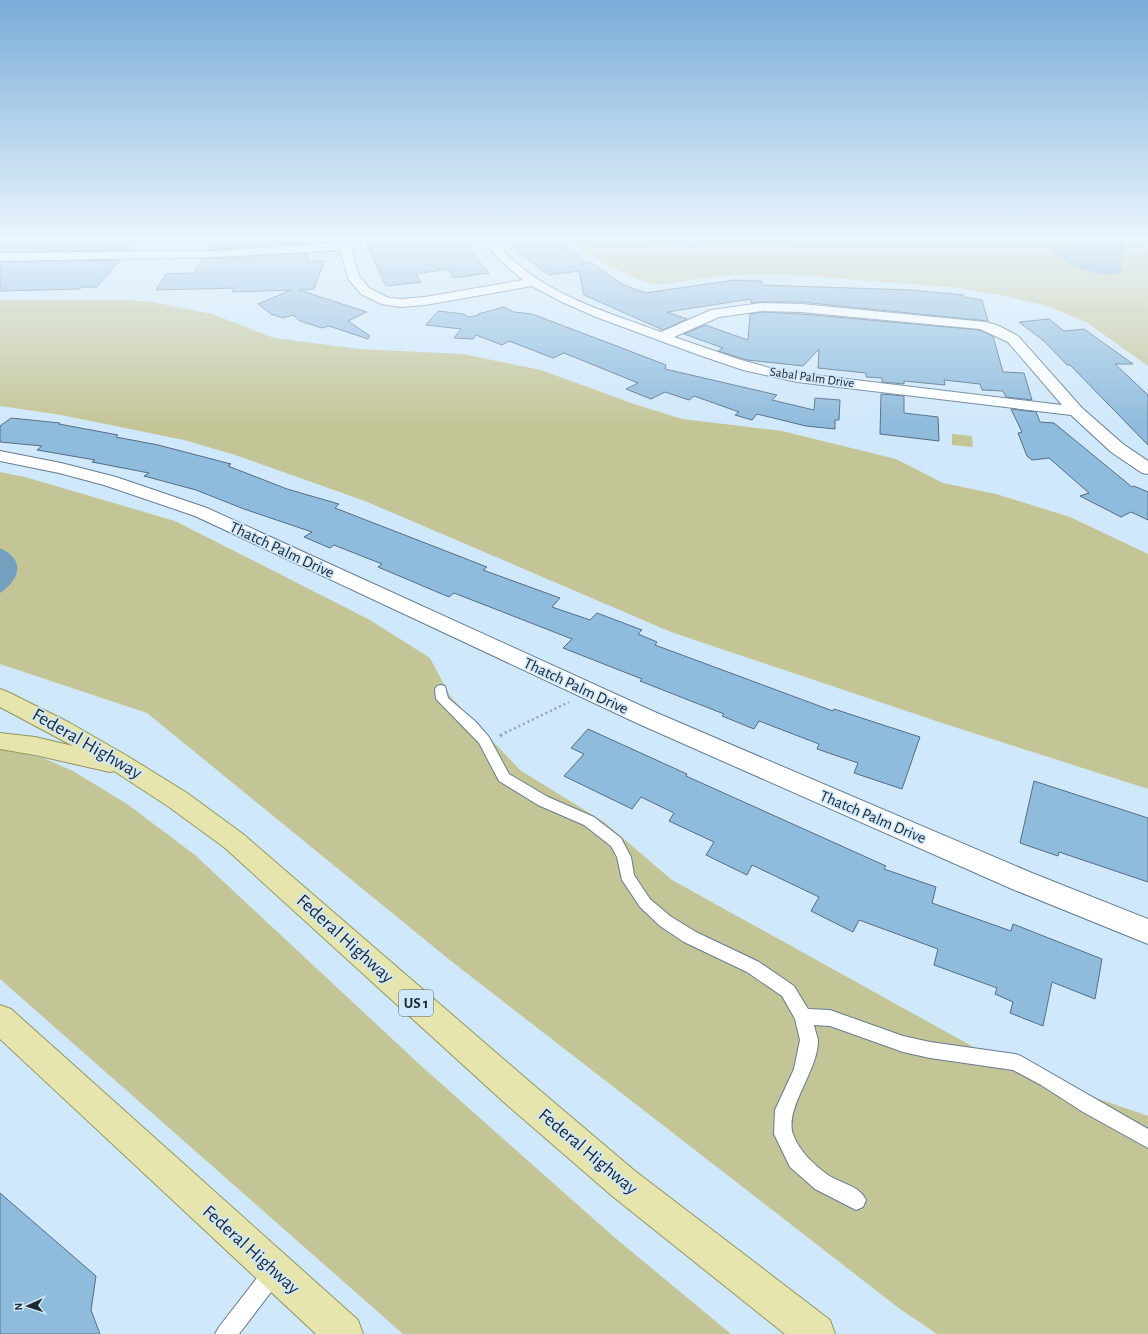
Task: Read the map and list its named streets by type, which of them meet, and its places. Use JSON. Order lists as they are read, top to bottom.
{
  "streets": {
    "main road": ["Federal Highway", "US 1"],
    "street": ["Sabal Palm Drive", "Thatch Palm Drive"]
  },
  "north": "left"
}
